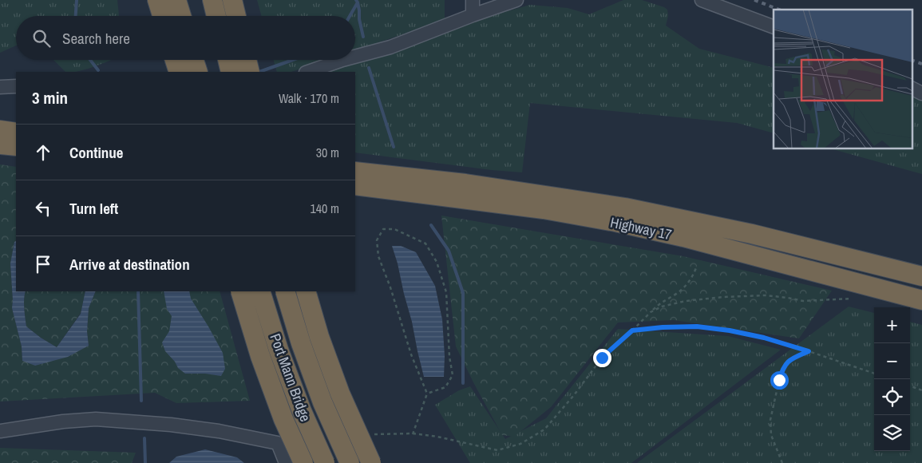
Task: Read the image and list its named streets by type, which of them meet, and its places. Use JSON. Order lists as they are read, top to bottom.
{
  "streets": {
    "highway": ["Highway 17", "Port Mann Bridge"]
  },
  "page": {
    "search": "Search here",
    "heading": ["3 min", "Walk · 170 m"],
    "list": [
      ["Continue", "30 m"],
      ["Turn left", "140 m"],
      "Arrive at destination"
    ],
    "map_buttons": ["+", "−"]
  }
}
